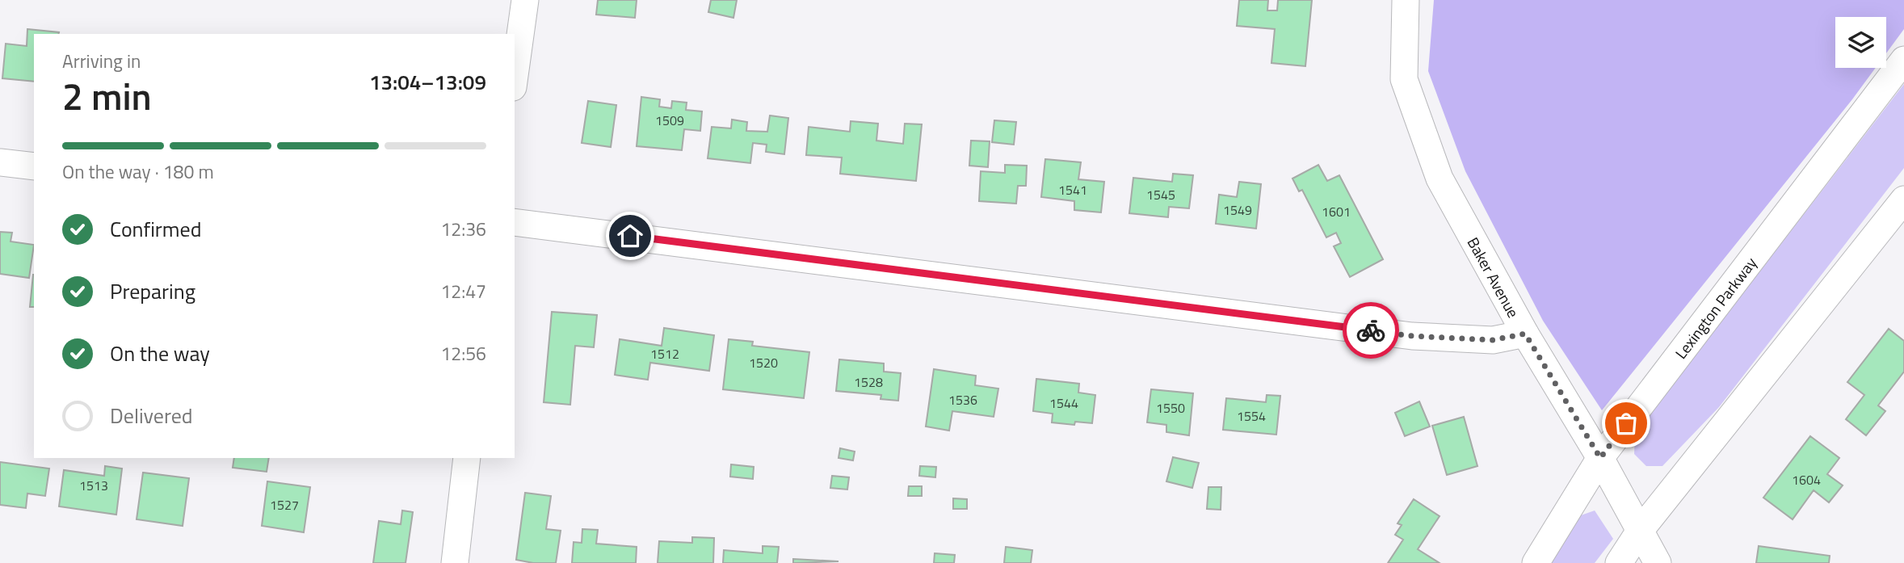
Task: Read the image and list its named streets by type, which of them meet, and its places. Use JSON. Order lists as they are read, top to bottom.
{
  "streets": {
    "street": ["Baker Avenue", "Lexington Parkway"]
  },
  "crossings": [
    ["Baker Avenue", "Lexington Parkway"]
  ],
  "house_numbers": [
    "1509",
    "1541",
    "1545",
    "1549",
    "1601",
    "1512",
    "1520",
    "1528",
    "1536",
    "1544",
    "1550",
    "1554",
    "1604",
    "1513",
    "1527"
  ],
  "page": {
    "heading": ["2 min", "Arriving in", "13:04–13:09"],
    "bar": "On the way · 180 m",
    "list": [
      ["Confirmed", "12:36"],
      ["Preparing", "12:47"],
      ["On the way", "12:56"],
      "Delivered"
    ]
  }
}
